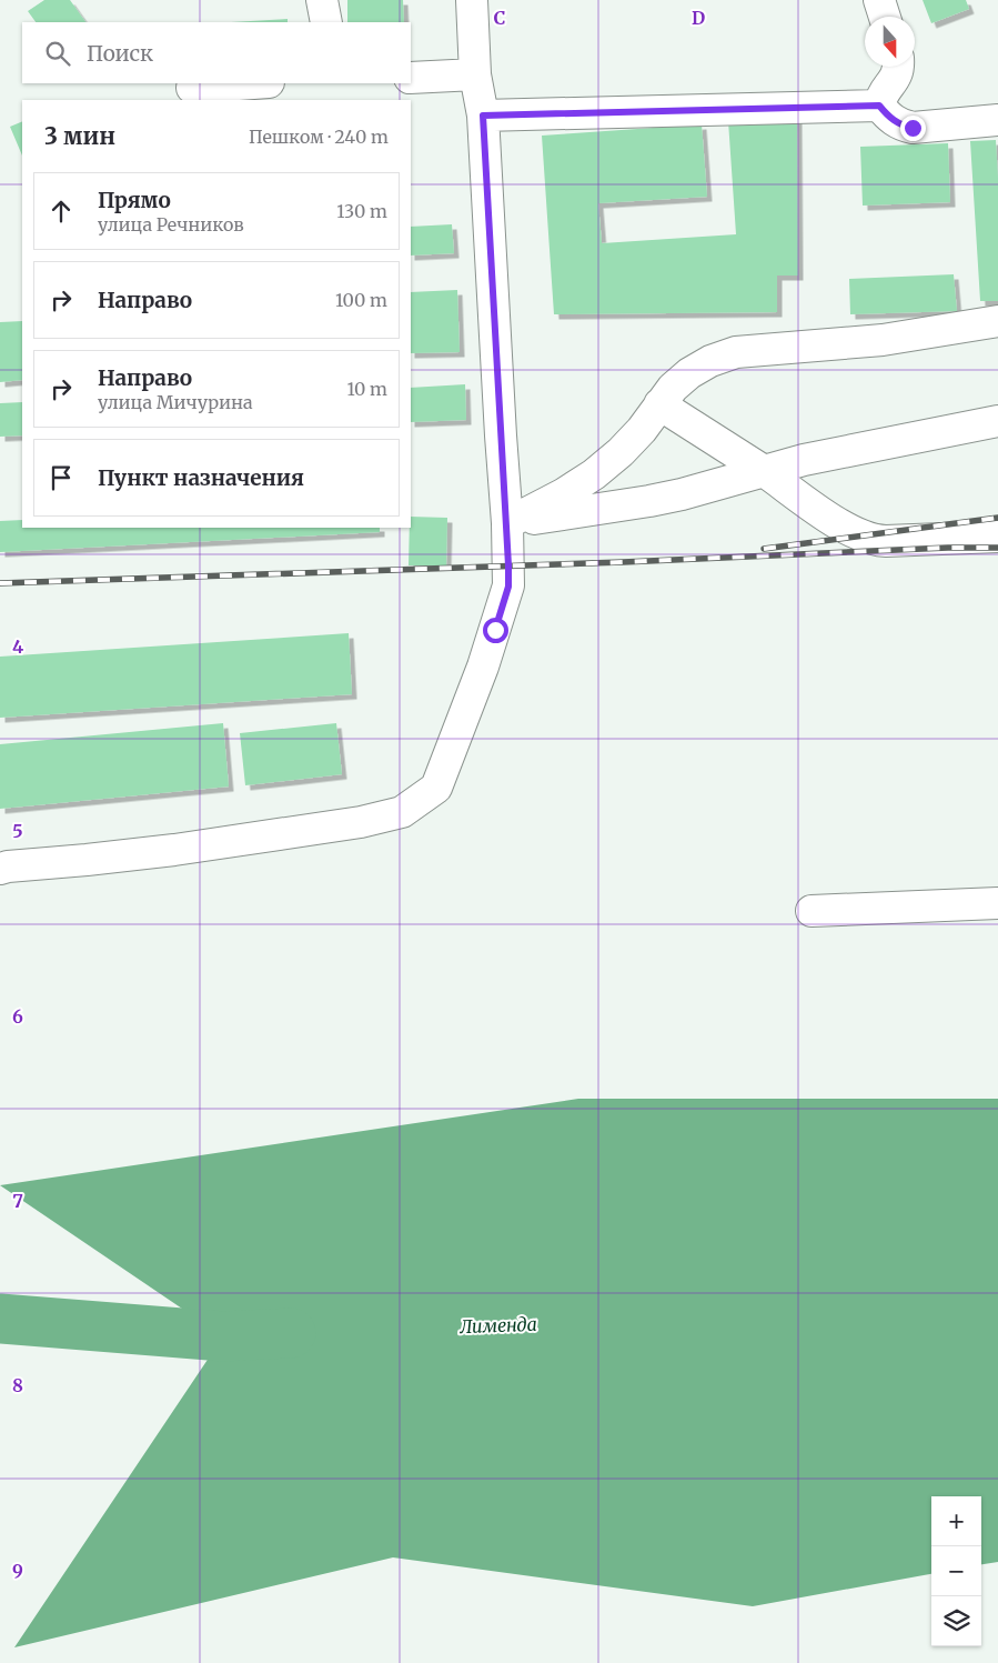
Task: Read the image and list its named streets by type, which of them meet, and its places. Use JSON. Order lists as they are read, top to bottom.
{
  "water": ["Лименда"],
  "north": "bottom",
  "page": {
    "search": "Поиск",
    "heading": ["3 мин", "Пешком · 240 m"],
    "list": [
      ["Прямо", "улица Речников", "130 m"],
      ["Направо", "100 m"],
      ["Направо", "улица Мичурина", "10 m"],
      "Пункт назначения"
    ],
    "map_buttons": ["+", "−"]
  },
  "grid": {
    "columns": ["C", "D"],
    "rows": [
      "4",
      "5",
      "6",
      "7",
      "8",
      "9"
    ]
  }
}
